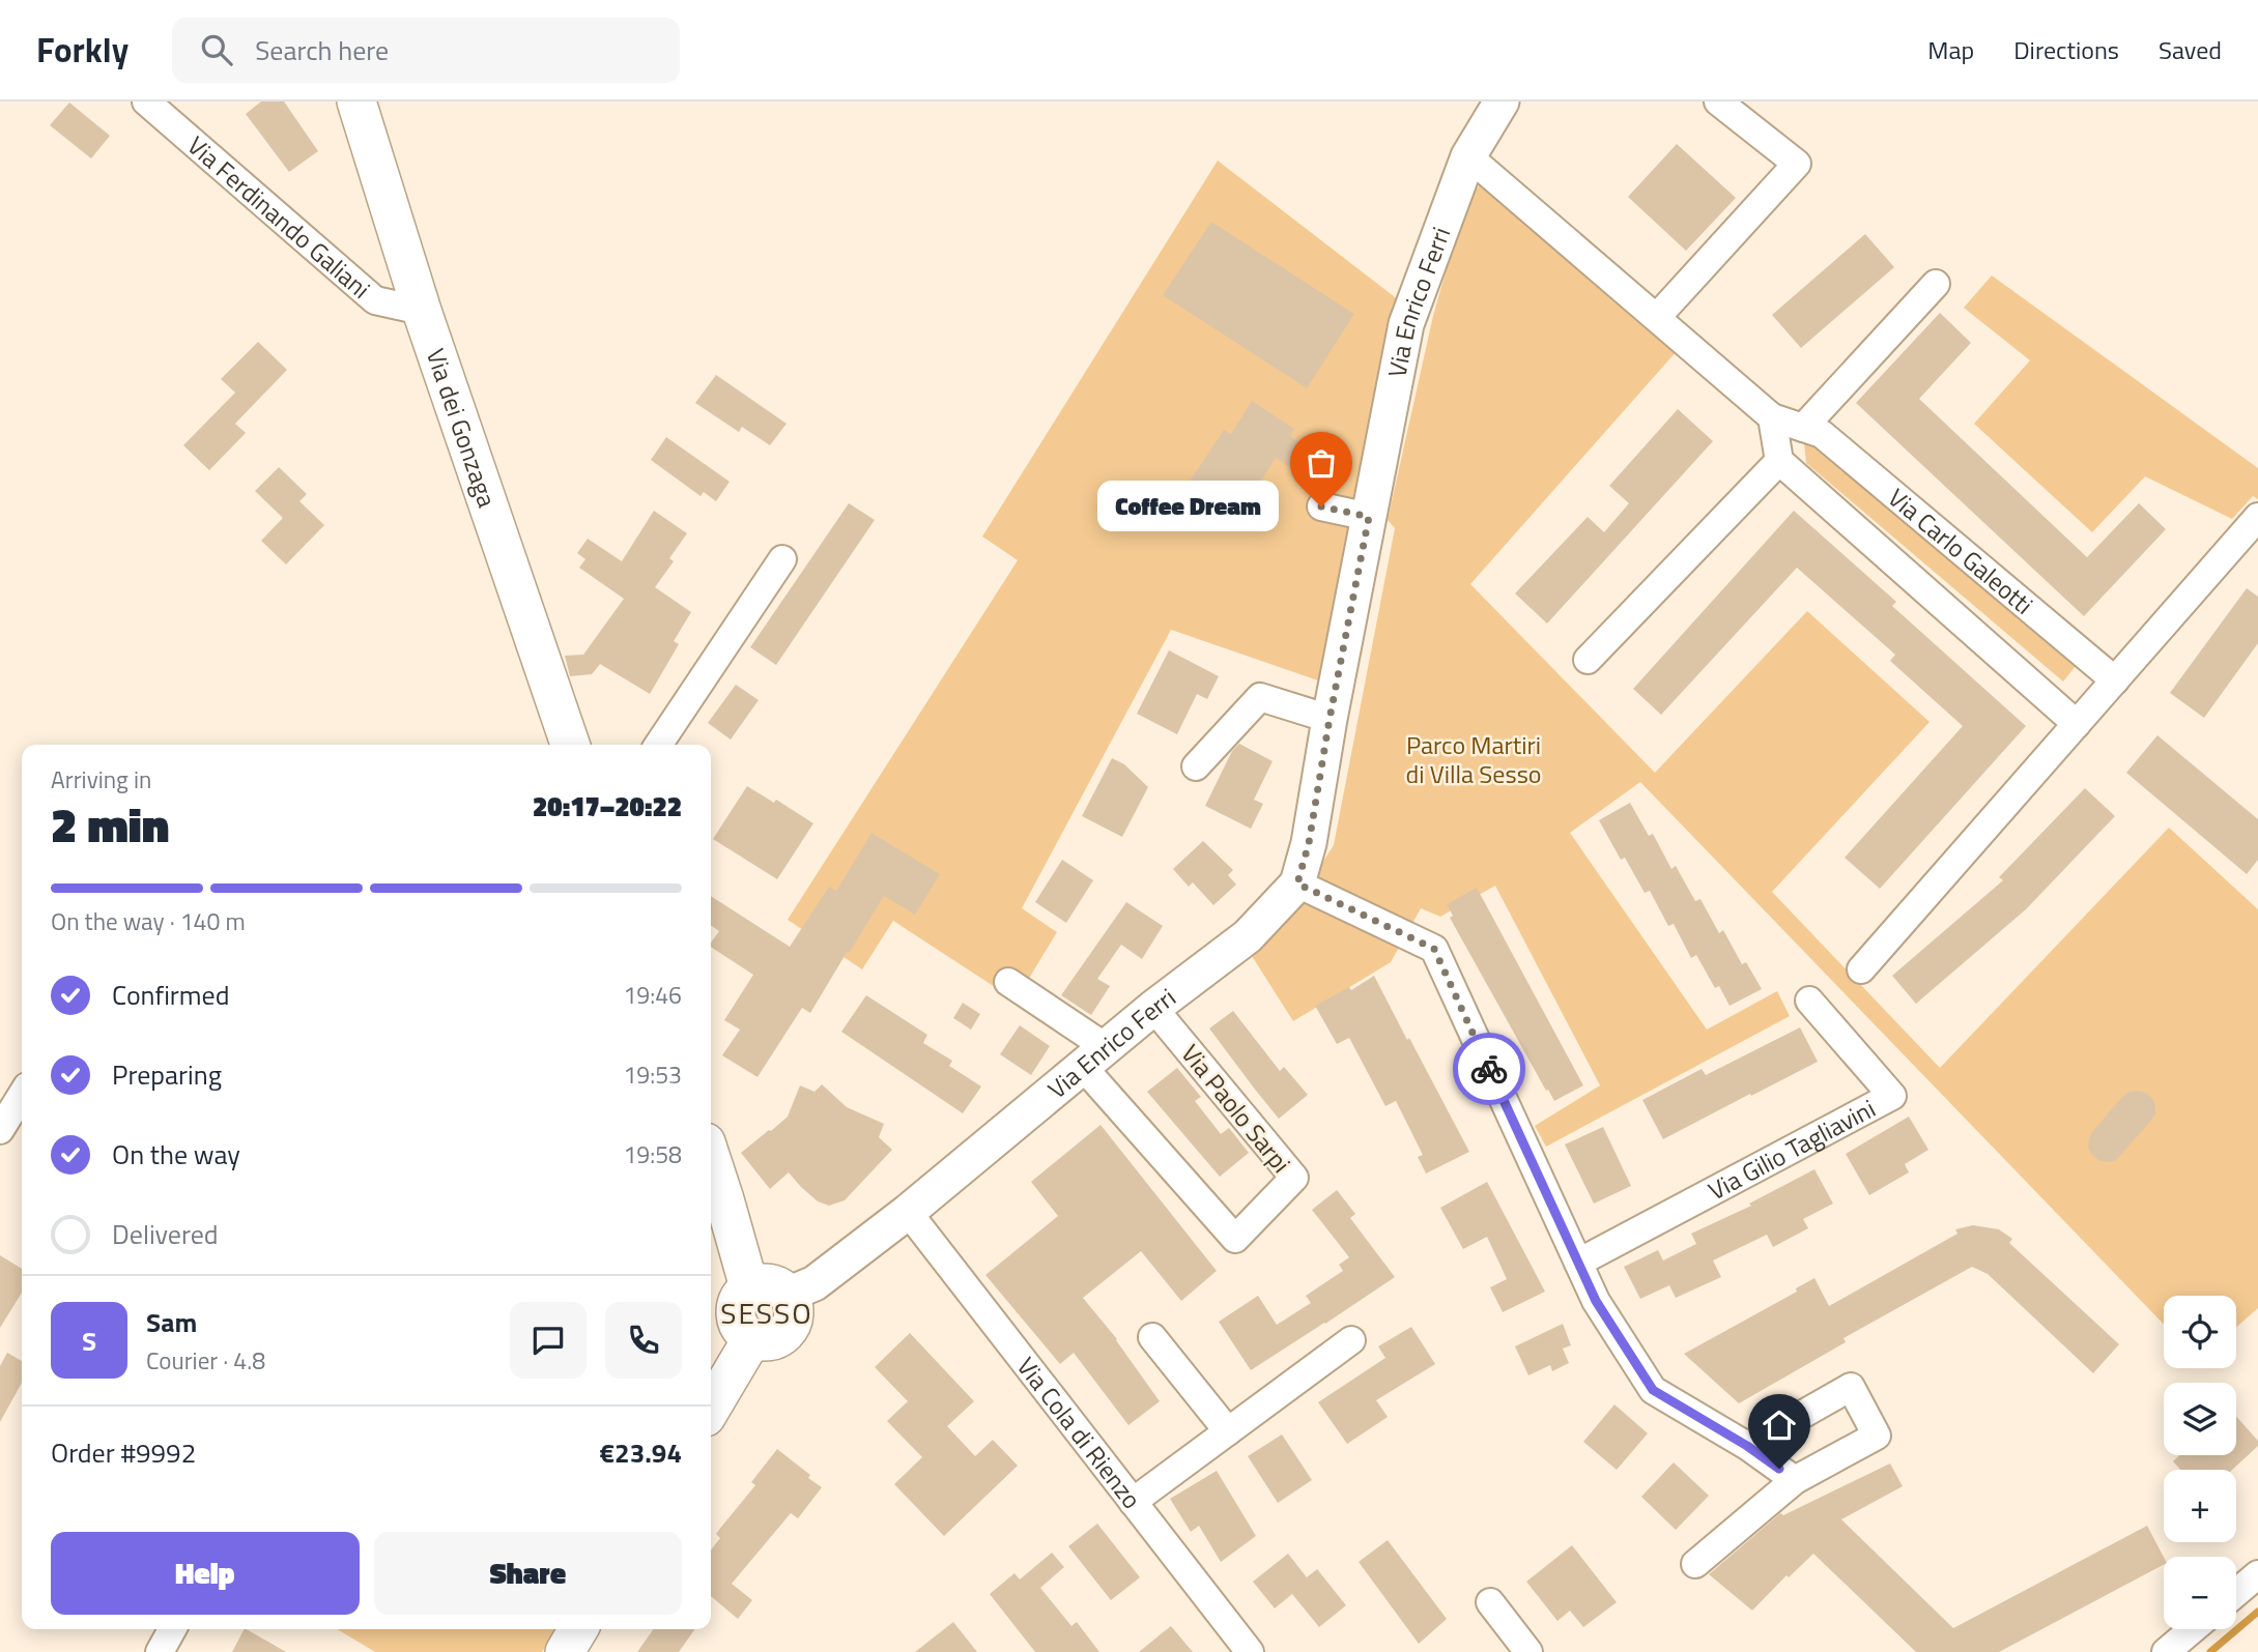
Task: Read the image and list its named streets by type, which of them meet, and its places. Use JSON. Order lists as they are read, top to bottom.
{
  "streets": {
    "main road": ["Via dei Gonzaga"],
    "street": [
      "Via Ferdinando Galiani",
      "Via Enrico Ferri",
      "Via Carlo Galeotti",
      "Via Paolo Sarpi",
      "Via Gilio Tagliavini",
      "Via Cola di Rienzo"
    ]
  },
  "crossings": [
    ["Via Ferdinando Galiani", "Via dei Gonzaga"],
    ["Via Enrico Ferri", "Via Carlo Galeotti"],
    ["Via Enrico Ferri", "Via Paolo Sarpi"],
    ["Via Enrico Ferri", "Via Cola di Rienzo"]
  ],
  "districts": ["SESSO"],
  "parks": ["Parco Martiri di Villa Sesso"],
  "places": ["Coffee Dream"],
  "page": {
    "header": "Forkly",
    "search": "Search here",
    "nav": ["Map", "Directions", "Saved"],
    "bubble": "Coffee Dream",
    "heading": ["2 min", "Arriving in", "20:17–20:22"],
    "panel": [
      "Sam",
      "Courier · 4.8",
      "Order #9992",
      "€23.94"
    ],
    "bar": "On the way · 140 m",
    "list": [
      ["Confirmed", "19:46"],
      ["Preparing", "19:53"],
      ["On the way", "19:58"],
      "Delivered"
    ],
    "map_buttons": ["+", "−"],
    "round": "S",
    "buttons": ["Help", "Share"]
  }
}
